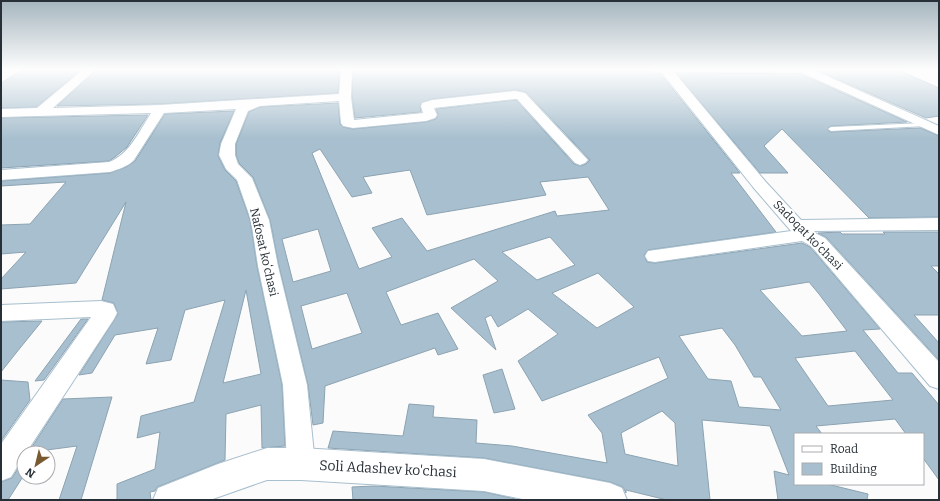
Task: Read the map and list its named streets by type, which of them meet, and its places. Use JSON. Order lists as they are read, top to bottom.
{
  "streets": {
    "street": ["Sadoqat koʻchasi", "Nafosat koʻchasi", "Soli Adashev ko'chasi"]
  },
  "crossings": [
    ["Nafosat koʻchasi", "Soli Adashev ko'chasi"]
  ],
  "legend": ["Road", "Building"],
  "north": "bottom left"
}
